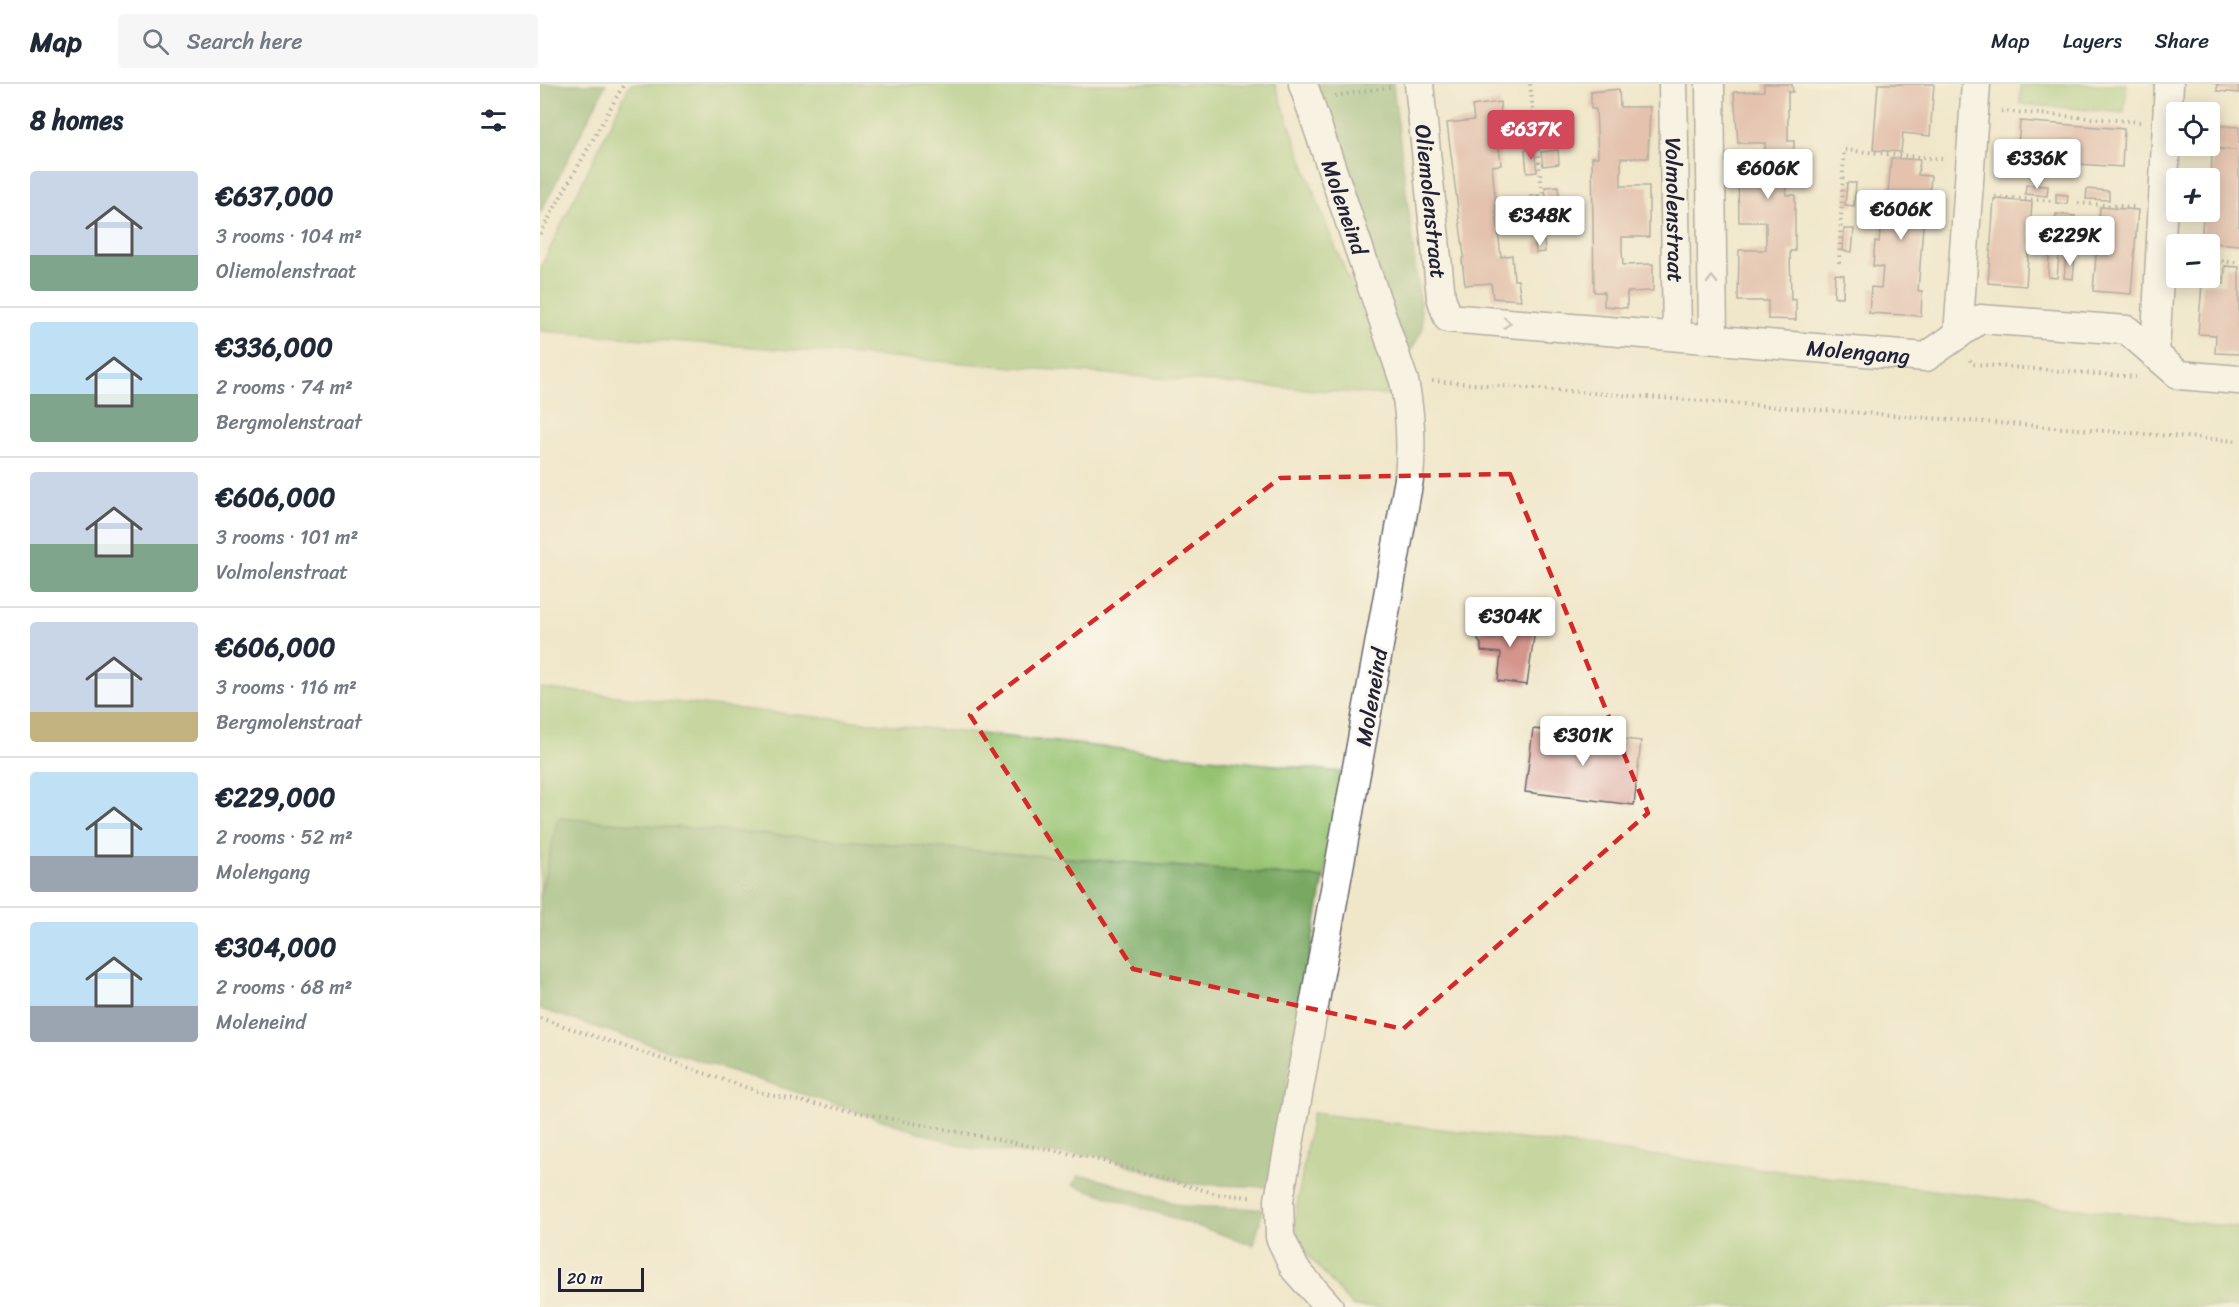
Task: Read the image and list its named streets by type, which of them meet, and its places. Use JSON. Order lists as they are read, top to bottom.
{
  "streets": {
    "street": [
      "Oliemolenstraat",
      "Moleneind",
      "Volmolenstraat",
      "Molengang"
    ]
  },
  "crossings": [
    ["Oliemolenstraat", "Molengang"],
    ["Volmolenstraat", "Molengang"]
  ],
  "scale_bar": "20 m",
  "page": {
    "header": "Map",
    "search": "Search here",
    "nav": ["Map", "Layers", "Share"],
    "heading": "8 homes",
    "map_buttons": ["+", "−"],
    "price": [
      "€637K",
      "€336K",
      "€606K",
      "€606K",
      "€348K",
      "€229K",
      "€304K",
      "€301K"
    ],
    "list": [
      {
        "name": "€637,000",
        "note": "3 rooms · 104 m² · Oliemolenstraat"
      },
      {
        "name": "€336,000",
        "note": "2 rooms · 74 m² · Bergmolenstraat"
      },
      {
        "name": "€606,000",
        "note": "3 rooms · 101 m² · Volmolenstraat"
      },
      {
        "name": "€606,000",
        "note": "3 rooms · 116 m² · Bergmolenstraat"
      },
      {
        "name": "€229,000",
        "note": "2 rooms · 52 m² · Molengang"
      },
      {
        "name": "€304,000",
        "note": "2 rooms · 68 m² · Moleneind"
      }
    ],
    "scale": "20 m"
  }
}
